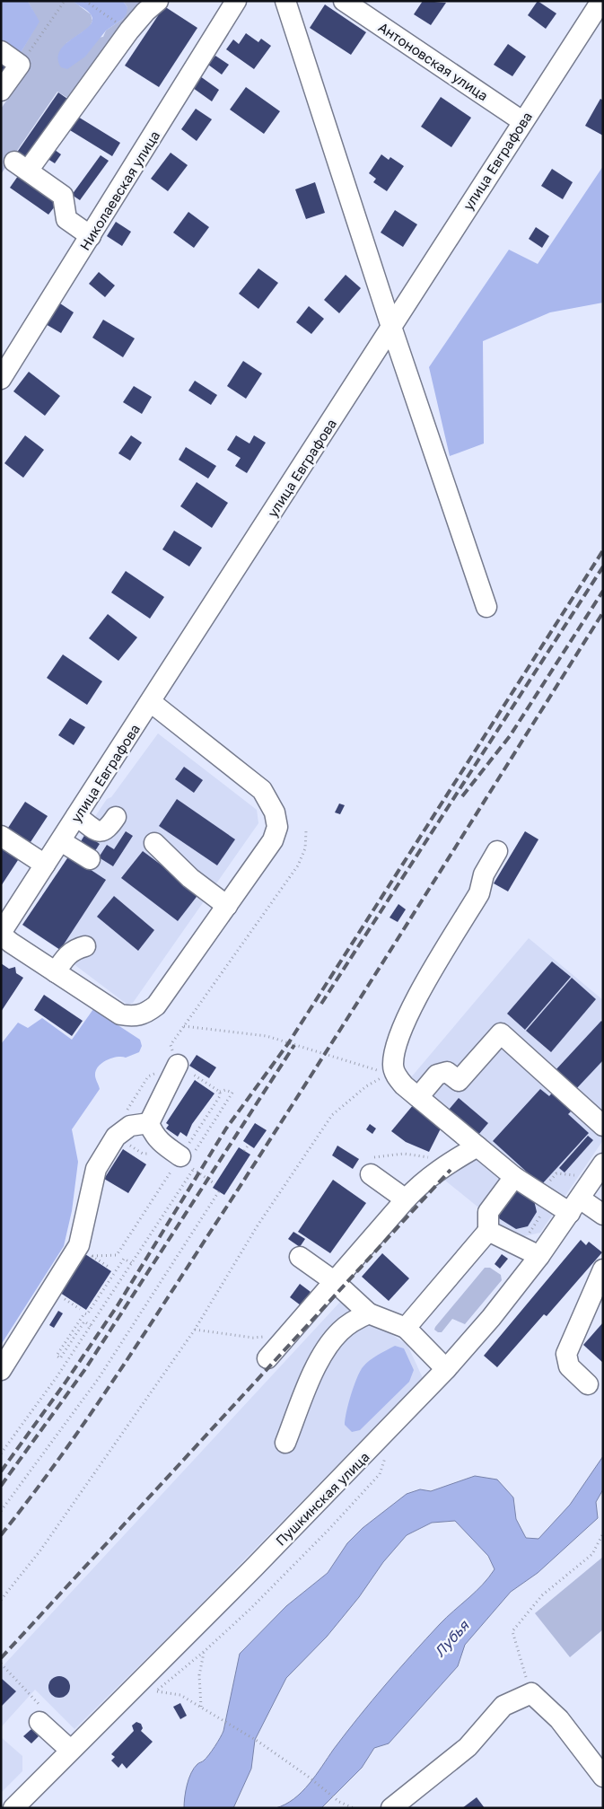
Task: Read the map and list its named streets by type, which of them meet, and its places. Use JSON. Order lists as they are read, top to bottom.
{
  "streets": {
    "street": [
      "Антоновская улица",
      "улица Евграфова",
      "Николаевская улица",
      "Пушкинская улица"
    ]
  },
  "crossings": [
    ["Антоновская улица", "улица Евграфова"]
  ],
  "water": ["Лубья"]
}
